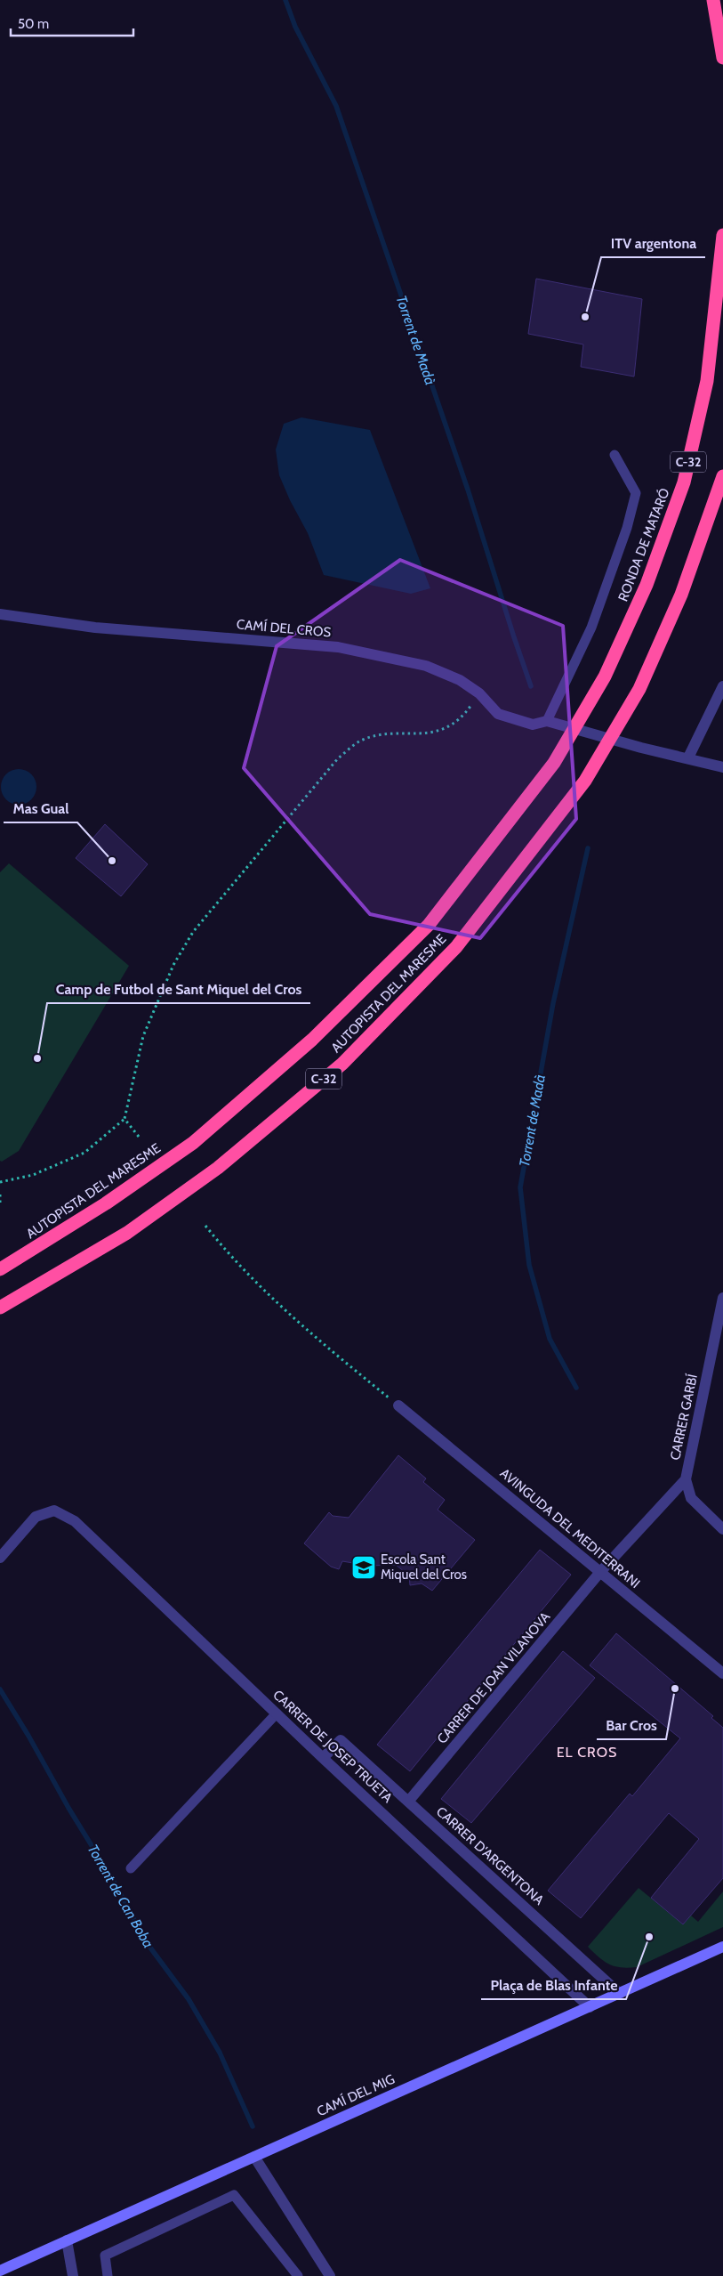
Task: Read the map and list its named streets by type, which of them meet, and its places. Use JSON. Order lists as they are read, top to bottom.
{
  "streets": {
    "highway": ["C-32", "RONDA DE MATARÓ", "AUTOPISTA DEL MARESME"],
    "street": [
      "CAMÍ DEL CROS",
      "CARRER GARBÍ",
      "AVINGUDA DEL MEDITERRANI",
      "CARRER DE JOAN VILANOVA",
      "CARRER DE JOSEP TRUETA",
      "CARRER D'ARGENTONA",
      "CAMÍ DEL MIG"
    ]
  },
  "crossings": [
    ["RONDA DE MATARÓ", "AUTOPISTA DEL MARESME"],
    ["CARRER GARBÍ", "CARRER DE JOAN VILANOVA"],
    ["AVINGUDA DEL MEDITERRANI", "CARRER DE JOAN VILANOVA"],
    ["CARRER DE JOAN VILANOVA", "CARRER D'ARGENTONA"],
    ["CARRER DE JOSEP TRUETA", "CARRER D'ARGENTONA"],
    ["CARRER DE JOSEP TRUETA", "CAMÍ DEL MIG"],
    ["CARRER D'ARGENTONA", "CAMÍ DEL MIG"]
  ],
  "districts": ["EL CROS"],
  "water": ["Torrent de Madà", "Torrent de Can Boba"],
  "places": {
    "other": [
      "ITV argentona",
      "Mas Gual",
      "Camp de Futbol de Sant Miquel del Cros",
      "Bar Cros",
      "Plaça de Blas Infante"
    ],
    "school or university": ["Escola Sant Miquel del Cros"]
  },
  "scale_bar": "50 m"
}
